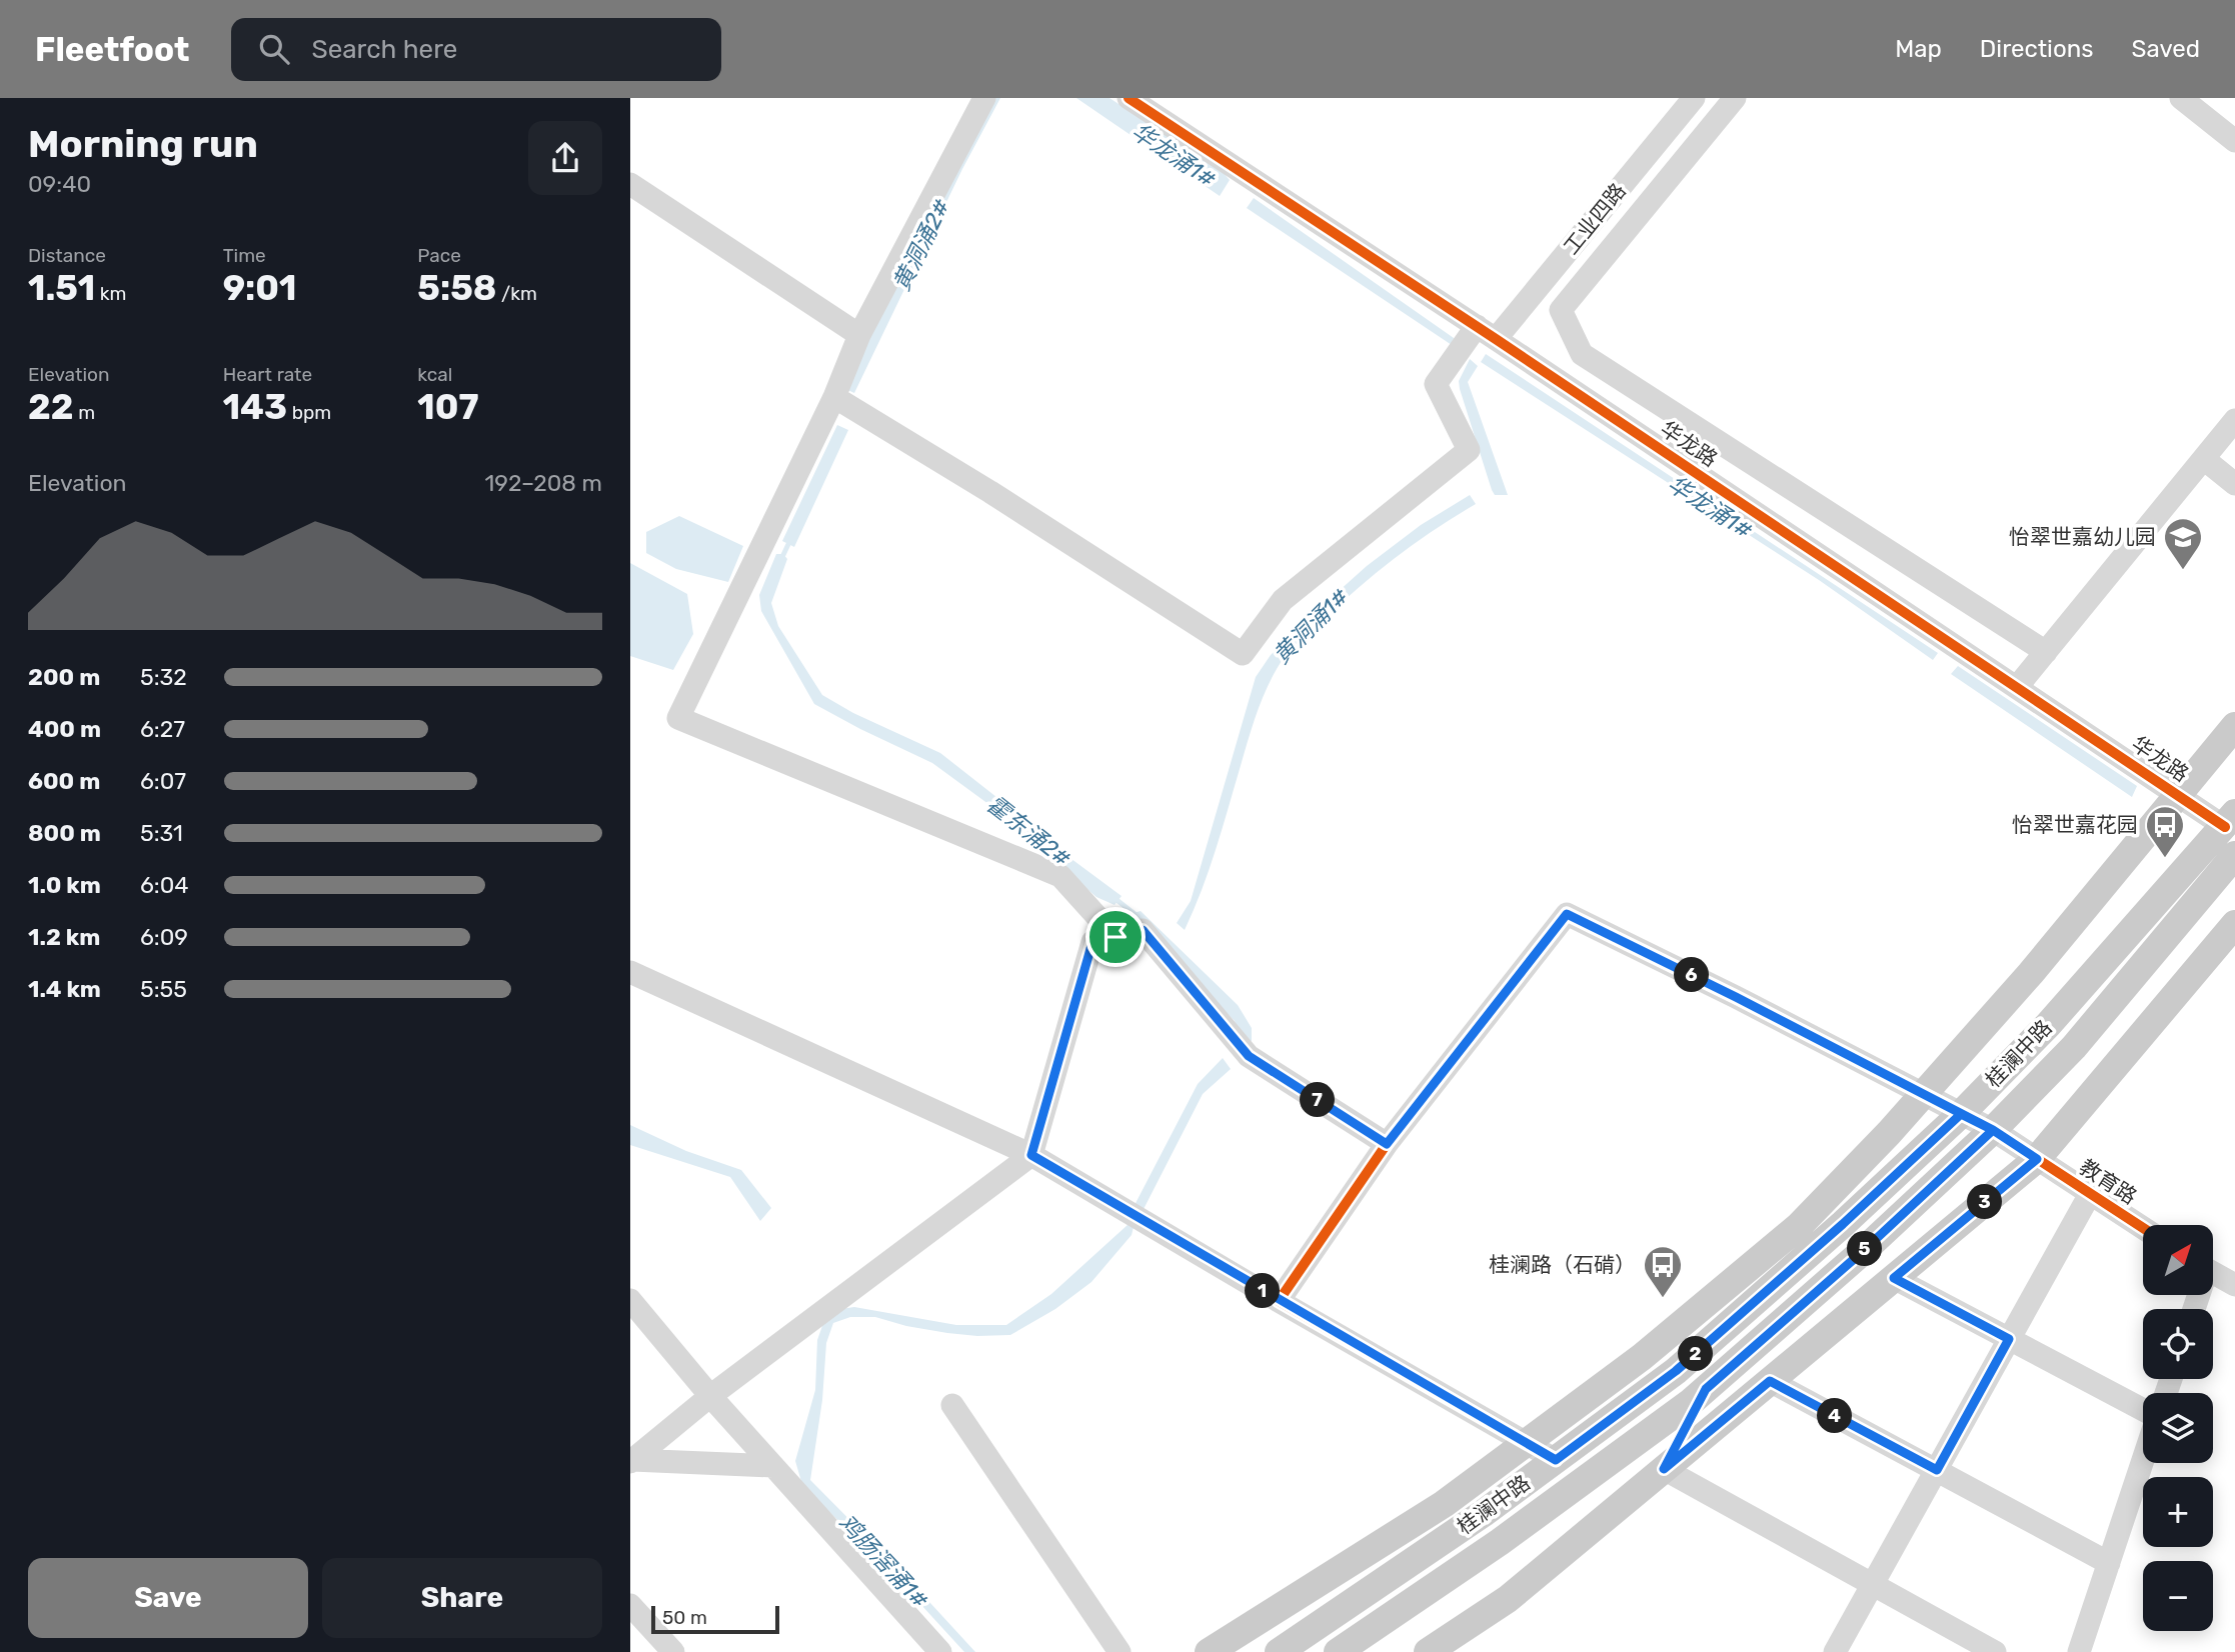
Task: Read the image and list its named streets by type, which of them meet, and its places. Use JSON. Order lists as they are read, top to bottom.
{
  "streets": {
    "main road": ["桂澜中路"],
    "street": ["工业四路", "华龙路", "教育路"]
  },
  "crossings": [
    ["工业四路", "华龙路"],
    ["华龙路", "桂澜中路"],
    ["桂澜中路", "教育路"]
  ],
  "water": [
    "华龙涌1#",
    "黄洞涌2#",
    "黄洞涌1#",
    "霍东涌2#",
    "鸡肠滘涌1#"
  ],
  "places": {
    "school or university": ["怡翠世嘉幼儿园"],
    "bus stop": ["怡翠世嘉花园", "桂澜路（石𬒔）"]
  },
  "scale_bar": "50 m",
  "north": "top right",
  "page": {
    "header": "Fleetfoot",
    "search": "Search here",
    "nav": ["Map", "Directions", "Saved"],
    "heading": ["Morning run", "09:40"],
    "stats": [
      ["Distance", "1.51 km"],
      ["Time", "9:01"],
      ["Pace", "5:58 /km"],
      ["Elevation", "22 m"],
      ["Heart rate", "143 bpm"],
      ["kcal", "107"]
    ],
    "chart": ["Elevation", "192–208 m"],
    "list": [
      {
        "name": "200 m",
        "note": "5:32"
      },
      {
        "name": "400 m",
        "note": "6:27"
      },
      {
        "name": "600 m",
        "note": "6:07"
      },
      {
        "name": "800 m",
        "note": "5:31"
      },
      {
        "name": "1.0 km",
        "note": "6:04"
      },
      {
        "name": "1.2 km",
        "note": "6:09"
      },
      {
        "name": "1.4 km",
        "note": "5:55"
      }
    ],
    "pins": [
      "6",
      "7",
      "3",
      "5",
      "1",
      "2",
      "4"
    ],
    "map_buttons": ["+", "−"],
    "buttons": ["Save", "Share"],
    "scale": "50 m"
  }
}
